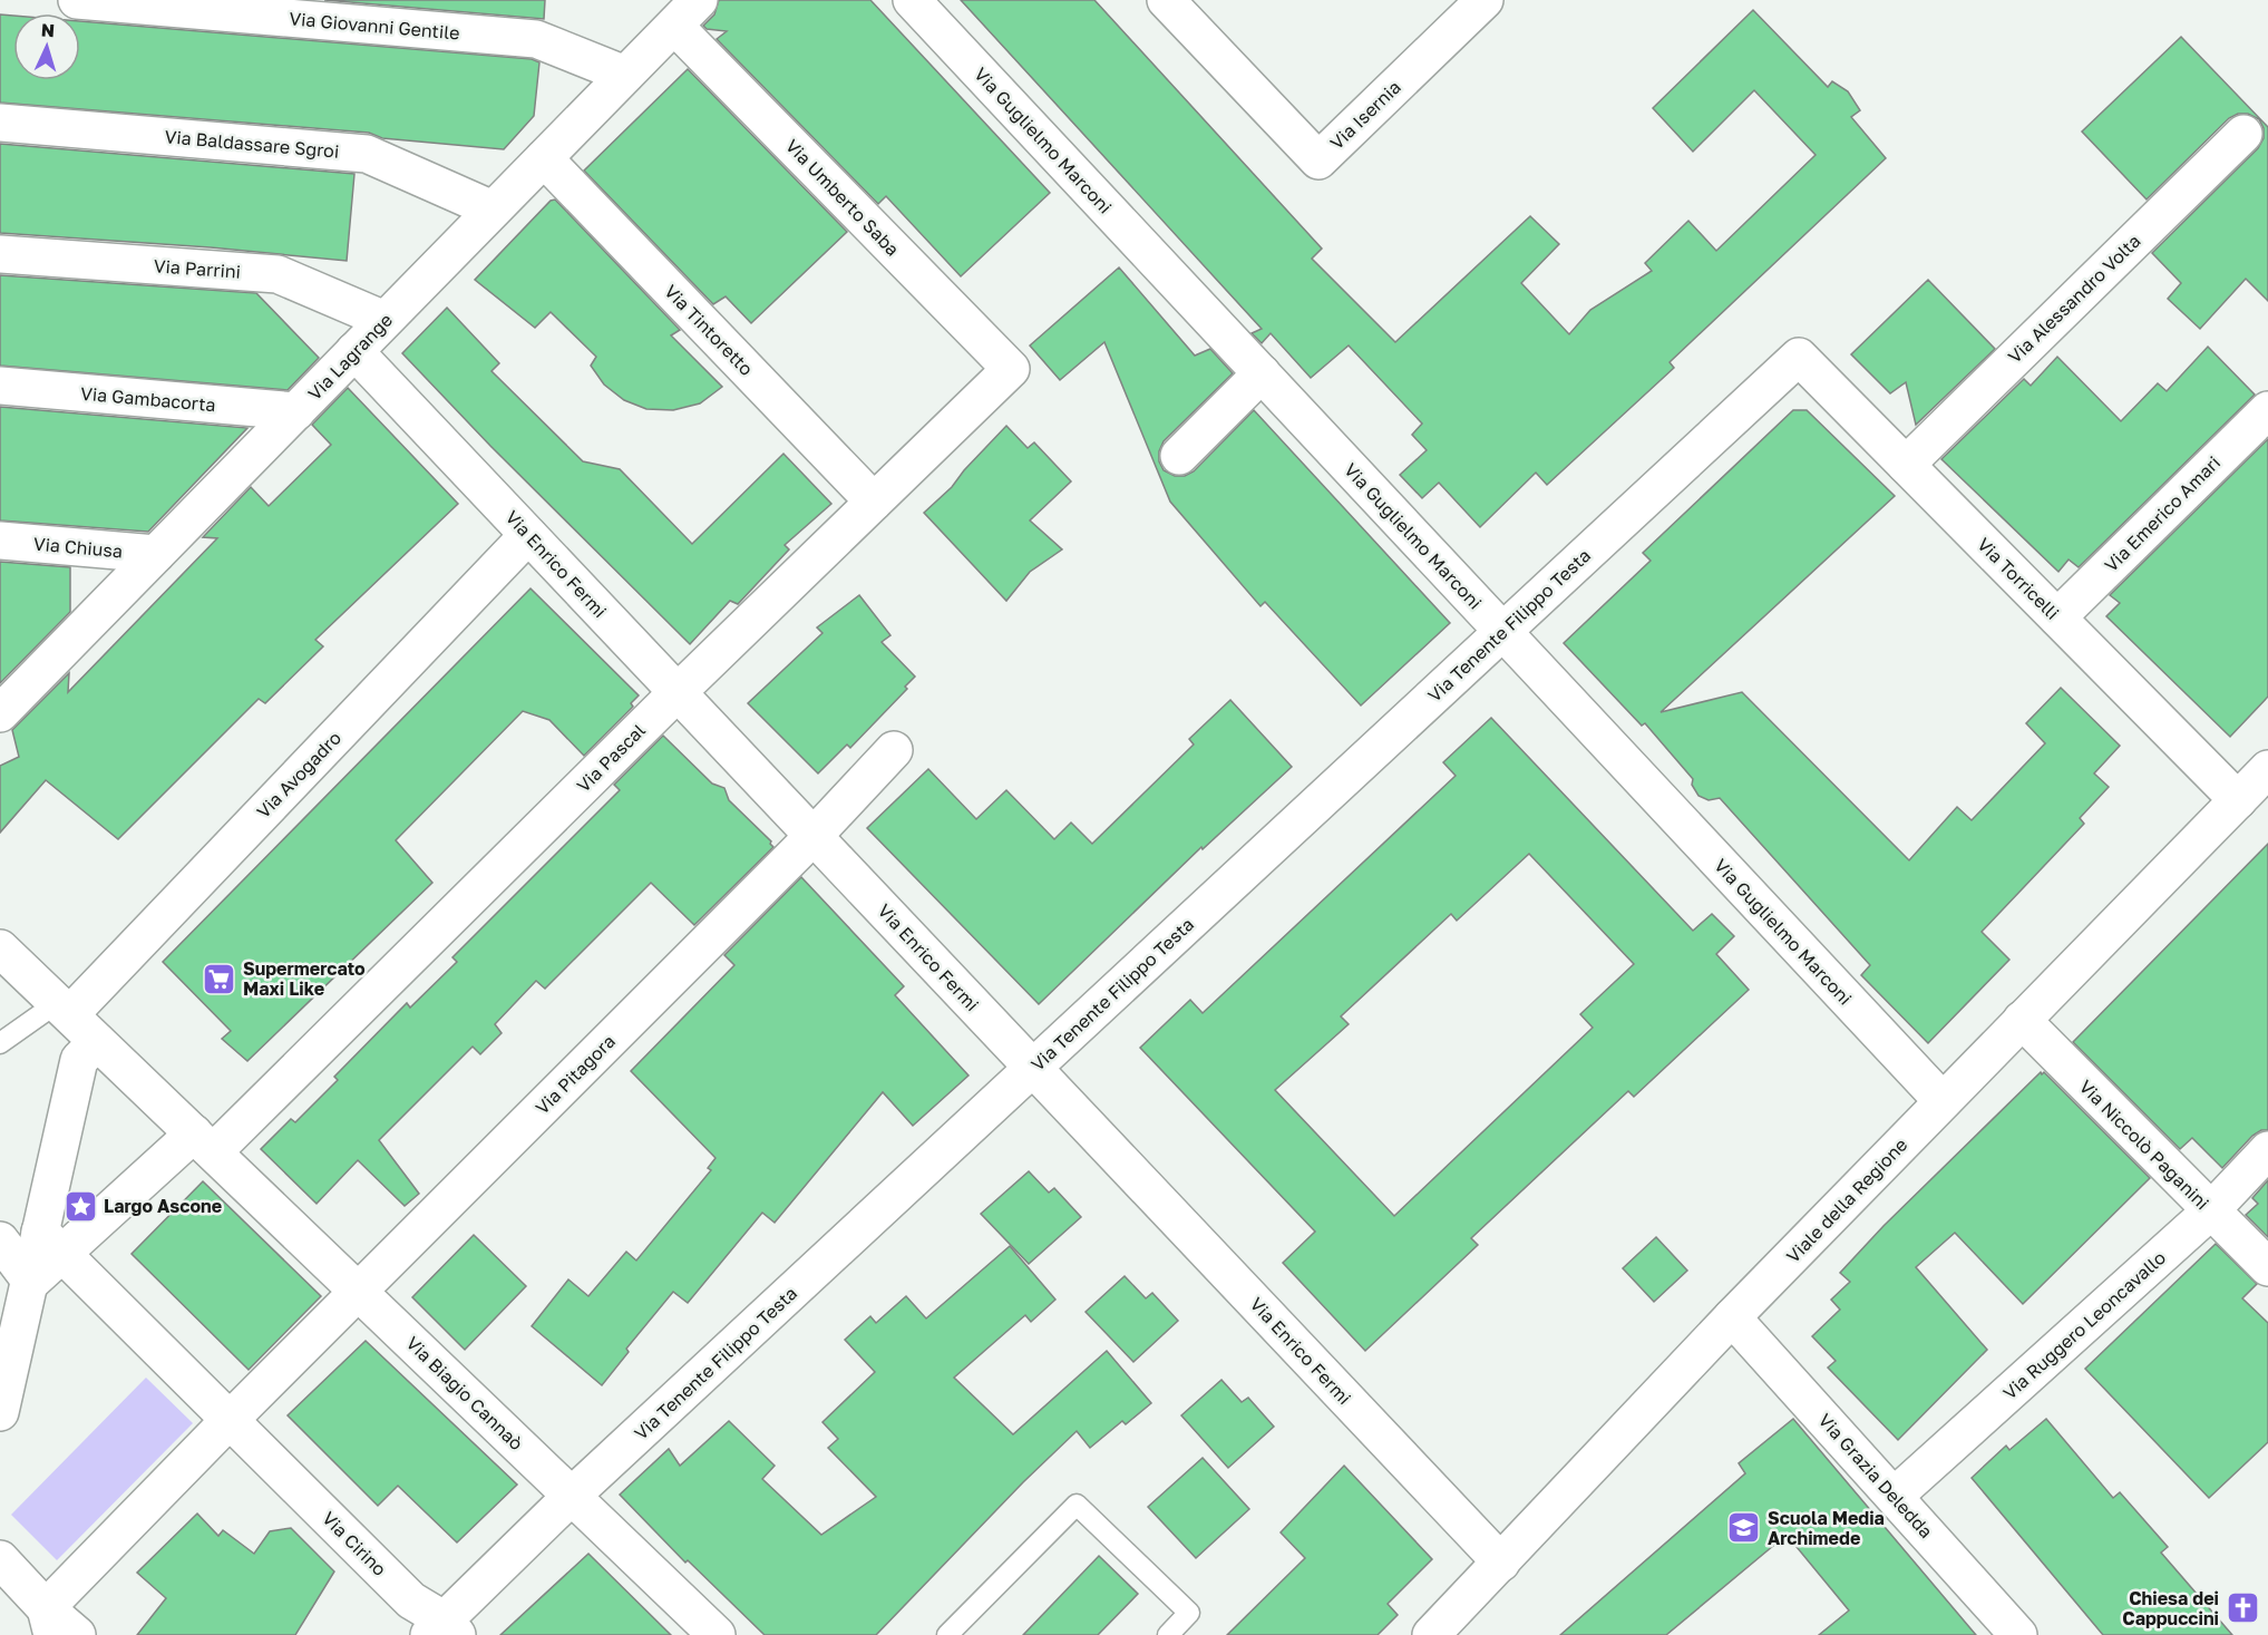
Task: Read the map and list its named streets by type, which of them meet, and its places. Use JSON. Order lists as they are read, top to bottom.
{
  "streets": {
    "street": [
      "Via Giovanni Gentile",
      "Via Isernia",
      "Via Guglielmo Marconi",
      "Via Baldassare Sgroi",
      "Via Umberto Saba",
      "Via Parrini",
      "Via Alessandro Volta",
      "Via Tintoretto",
      "Via Lagrange",
      "Via Gambacorta",
      "Via Emerico Amari",
      "Via Chiusa",
      "Via Enrico Fermi",
      "Via Torricelli",
      "Via Tenente Filippo Testa",
      "Via Pascal",
      "Via Avogadro",
      "Via Pitagora",
      "Via Niccolò Paganini",
      "Viale della Regione",
      "Via Ruggero Leoncavallo",
      "Via Biagio Cannaò",
      "Via Grazia Deledda",
      "Via Cirino"
    ]
  },
  "crossings": [
    ["Via Giovanni Gentile", "Via Lagrange"],
    ["Via Guglielmo Marconi", "Via Tenente Filippo Testa"],
    ["Via Guglielmo Marconi", "Viale della Regione"],
    ["Via Baldassare Sgroi", "Via Lagrange"],
    ["Via Umberto Saba", "Via Lagrange"],
    ["Via Umberto Saba", "Via Pascal"],
    ["Via Parrini", "Via Lagrange"],
    ["Via Alessandro Volta", "Via Torricelli"],
    ["Via Tintoretto", "Via Lagrange"],
    ["Via Tintoretto", "Via Pascal"],
    ["Via Lagrange", "Via Gambacorta"],
    ["Via Lagrange", "Via Chiusa"],
    ["Via Lagrange", "Via Enrico Fermi"],
    ["Via Emerico Amari", "Via Torricelli"],
    ["Via Enrico Fermi", "Via Tenente Filippo Testa"],
    ["Via Enrico Fermi", "Via Pascal"],
    ["Via Enrico Fermi", "Via Avogadro"],
    ["Via Enrico Fermi", "Via Pitagora"],
    ["Via Enrico Fermi", "Viale della Regione"],
    ["Via Torricelli", "Via Tenente Filippo Testa"],
    ["Via Torricelli", "Viale della Regione"],
    ["Via Tenente Filippo Testa", "Via Biagio Cannaò"],
    ["Via Tenente Filippo Testa", "Via Cirino"],
    ["Via Pascal", "Via Biagio Cannaò"],
    ["Via Pascal", "Via Cirino"],
    ["Via Avogadro", "Via Biagio Cannaò"],
    ["Via Pitagora", "Via Biagio Cannaò"],
    ["Via Pitagora", "Via Cirino"],
    ["Via Niccolò Paganini", "Viale della Regione"],
    ["Via Niccolò Paganini", "Via Ruggero Leoncavallo"],
    ["Viale della Regione", "Via Grazia Deledda"],
    ["Via Ruggero Leoncavallo", "Via Grazia Deledda"]
  ],
  "places": {
    "supermarket": ["Supermercato Maxi Like"],
    "place": ["Largo Ascone"],
    "school or university": ["Scuola Media Archimede"],
    "church": ["Chiesa dei Cappuccini"]
  },
  "north": "top"
}
